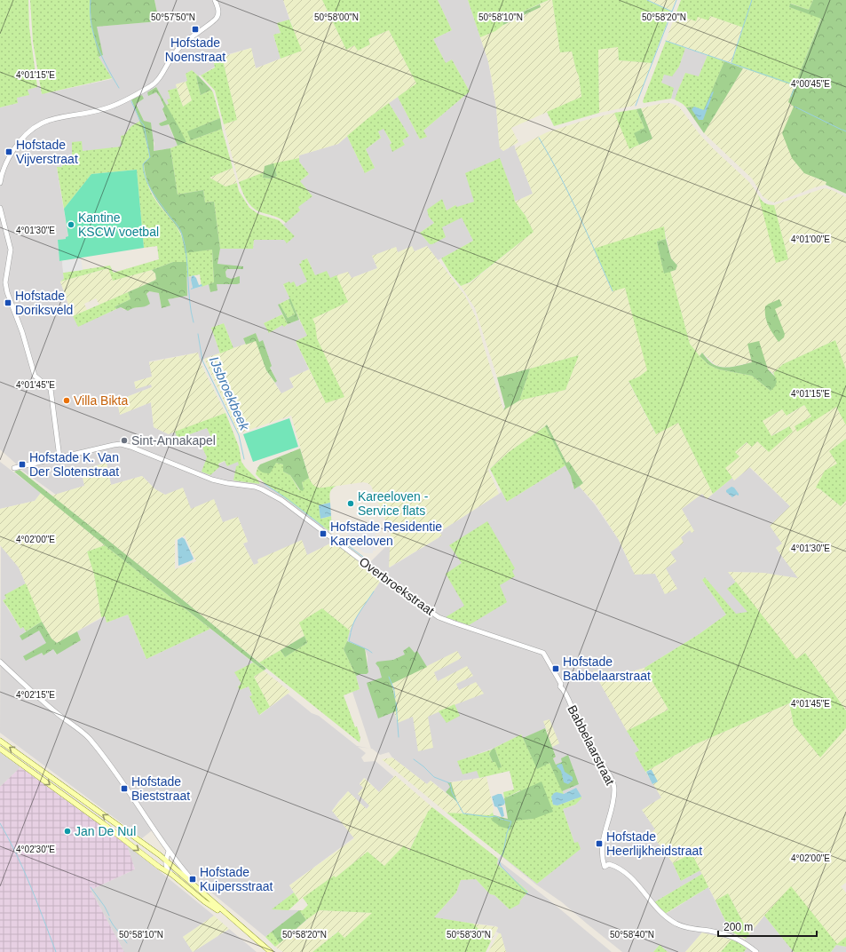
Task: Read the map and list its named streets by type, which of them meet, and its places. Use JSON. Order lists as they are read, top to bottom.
{
  "streets": {
    "street": ["Overbroekstraat", "Babbelaarstraat"]
  },
  "crossings": [
    ["Overbroekstraat", "Babbelaarstraat"]
  ],
  "water": ["IJsbroekbeek"],
  "places": {
    "transit": [
      "Hofstade Noenstraat",
      "Hofstade Vijverstraat",
      "Hofstade Doriksveld",
      "Hofstade K. Van Der Slotenstraat",
      "Hofstade Residentie Kareeloven",
      "Hofstade Babbelaarstraat",
      "Hofstade Bieststraat",
      "Hofstade Heerlijkheidstraat",
      "Hofstade Kuipersstraat"
    ],
    "other": [
      "Kantine KSCW voetbal",
      "Villa Bikta",
      "Sint-Annakapel",
      "Kareeloven - Service flats",
      "Jan De Nul"
    ]
  },
  "scale_bar": "200 m",
  "coordinates": [
    "50°57'50\"N",
    "50°58'00\"N",
    "50°58'10\"N",
    "50°58'20\"N",
    "4°01'15\"E",
    "4°00'45\"E",
    "4°01'30\"E",
    "4°01'00\"E",
    "4°01'45\"E",
    "4°02'00\"E",
    "4°02'15\"E",
    "4°02'30\"E",
    "50°58'30\"N",
    "50°58'40\"N"
  ]
}
